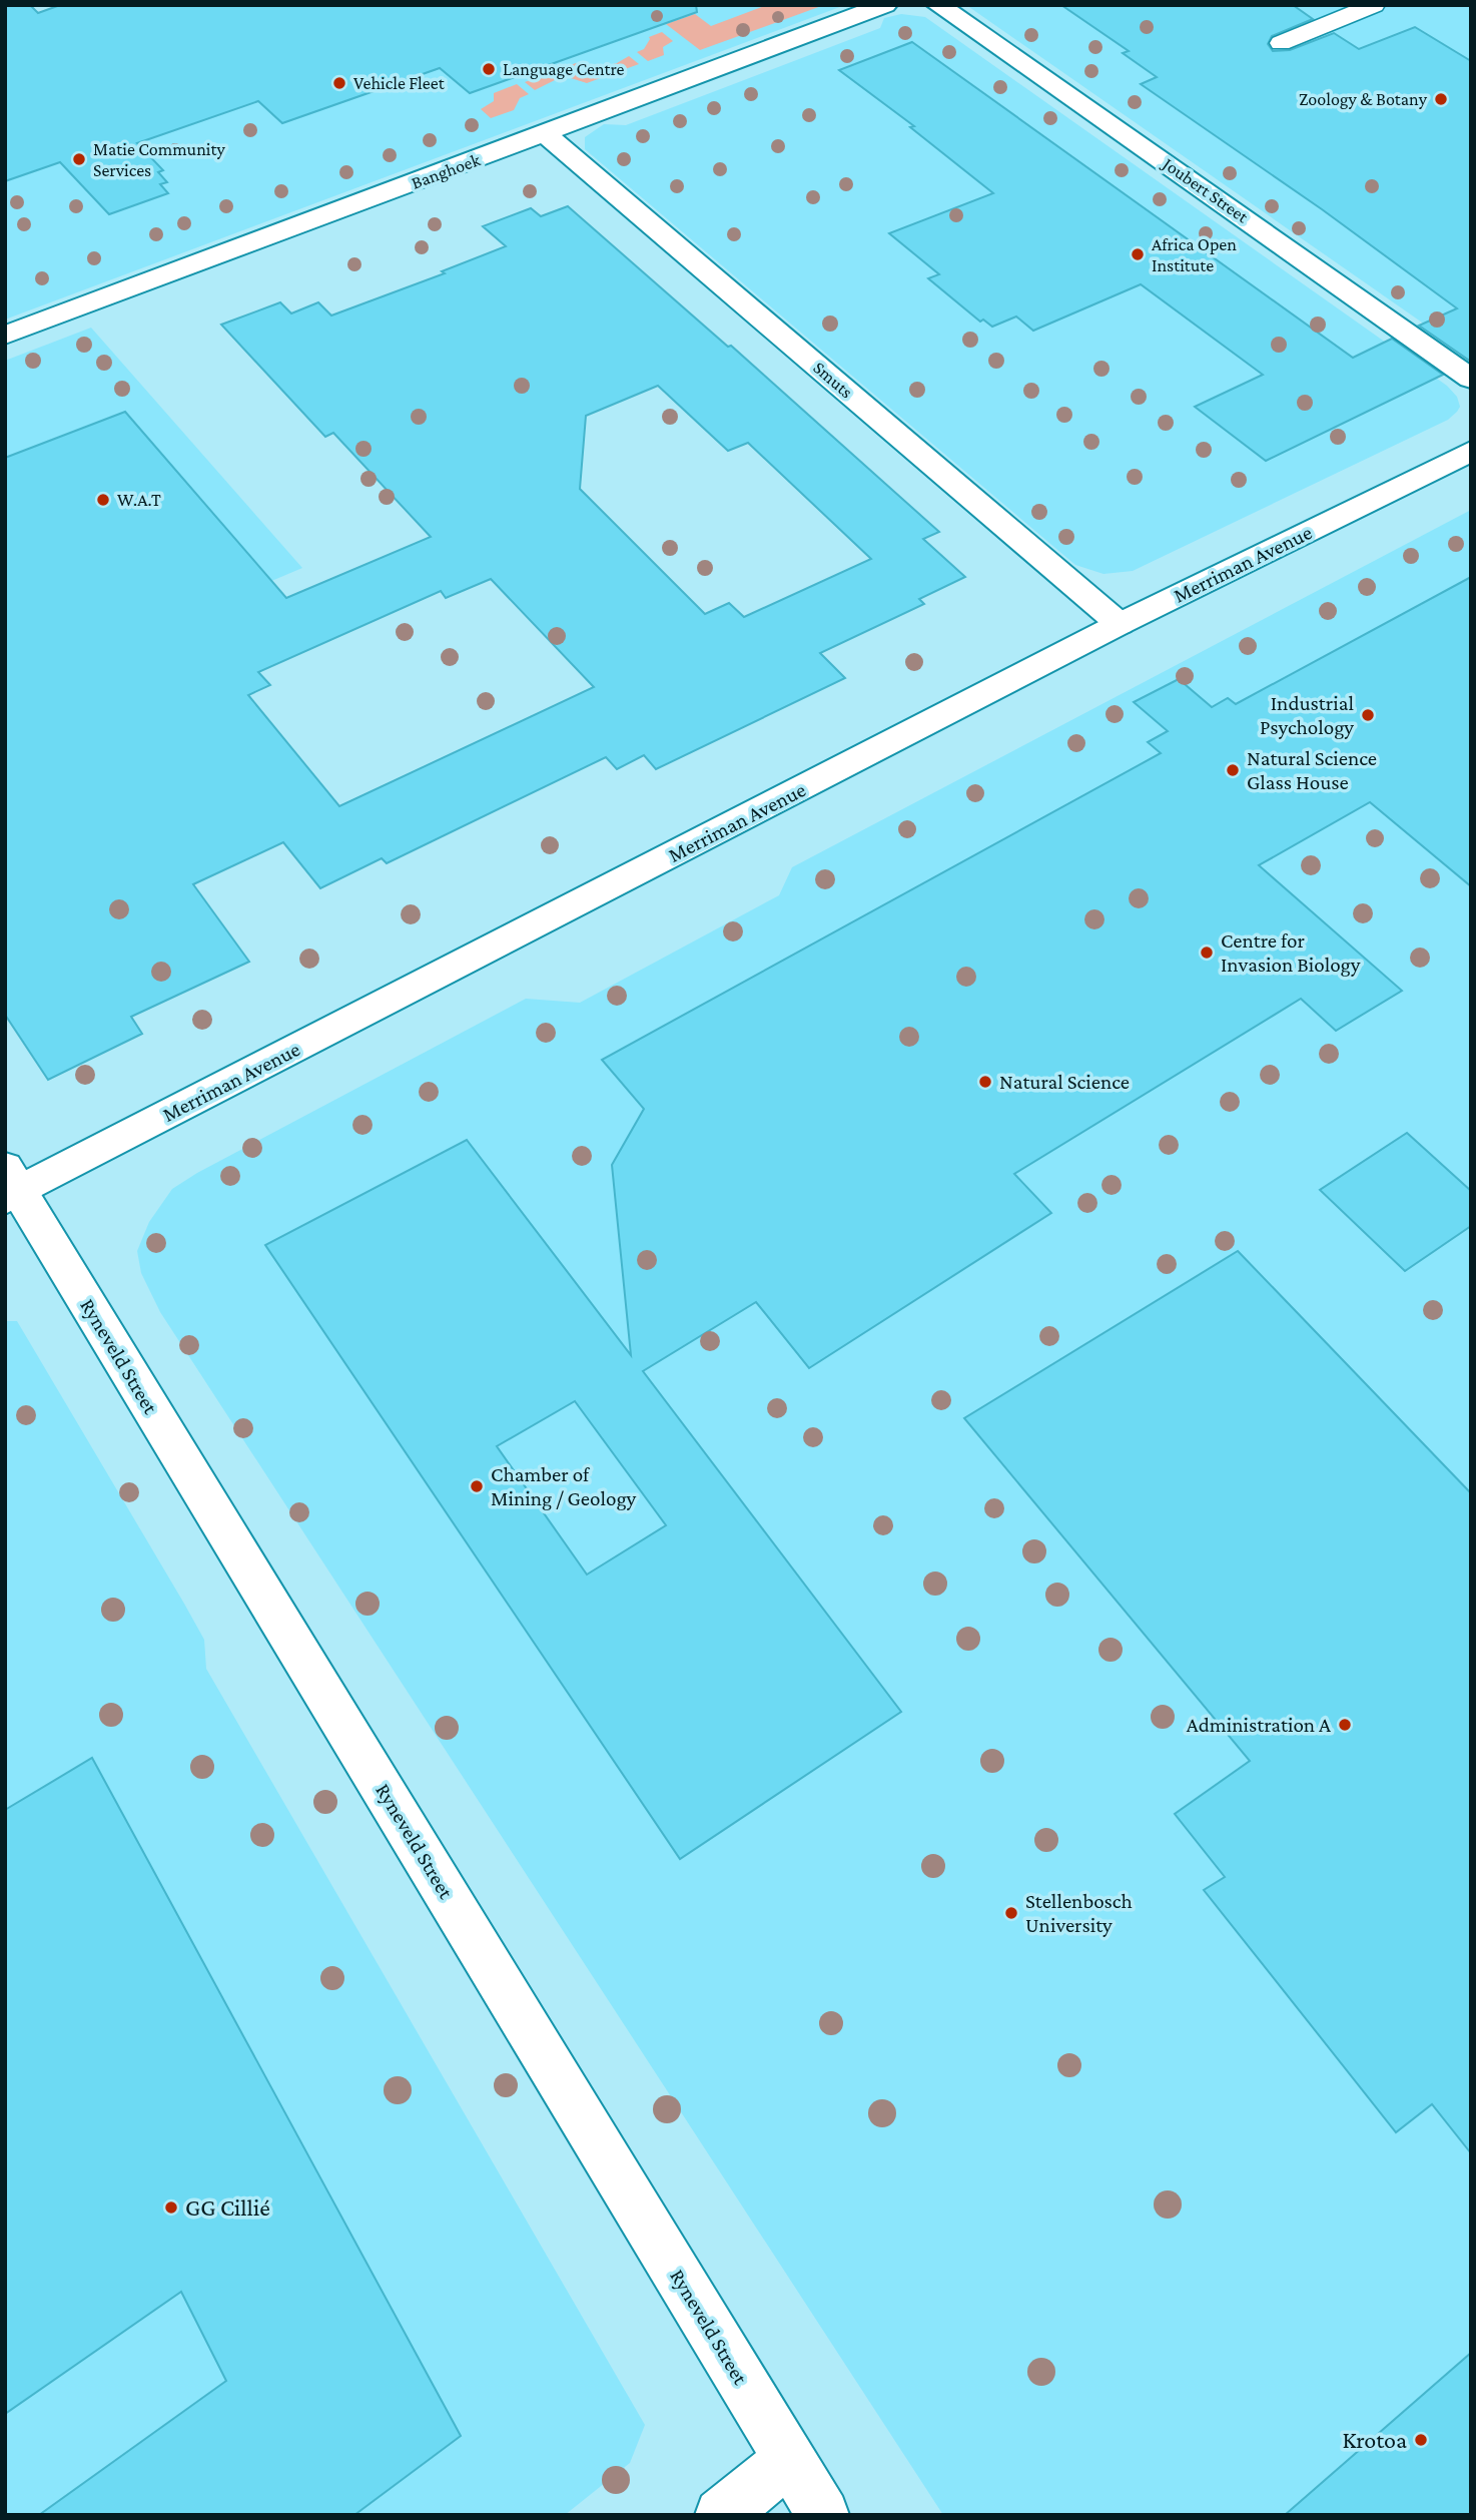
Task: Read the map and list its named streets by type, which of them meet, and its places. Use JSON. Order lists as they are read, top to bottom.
{
  "streets": {
    "street": [
      "Banghoek",
      "Joubert Street",
      "Smuts",
      "Merriman Avenue",
      "Ryneveld Street"
    ]
  },
  "crossings": [
    ["Banghoek", "Smuts"],
    ["Smuts", "Merriman Avenue"],
    ["Merriman Avenue", "Ryneveld Street"]
  ],
  "places": [
    "Language Centre",
    "Vehicle Fleet",
    "Zoology & Botany",
    "Matie Community Services",
    "Africa Open Institute",
    "W.A.T",
    "Industrial Psychology",
    "Natural Science Glass House",
    "Centre for Invasion Biology",
    "Natural Science",
    "Chamber of Mining / Geology",
    "Administration A",
    "Stellenbosch University",
    "GG Cillié",
    "Krotoa"
  ]
}
